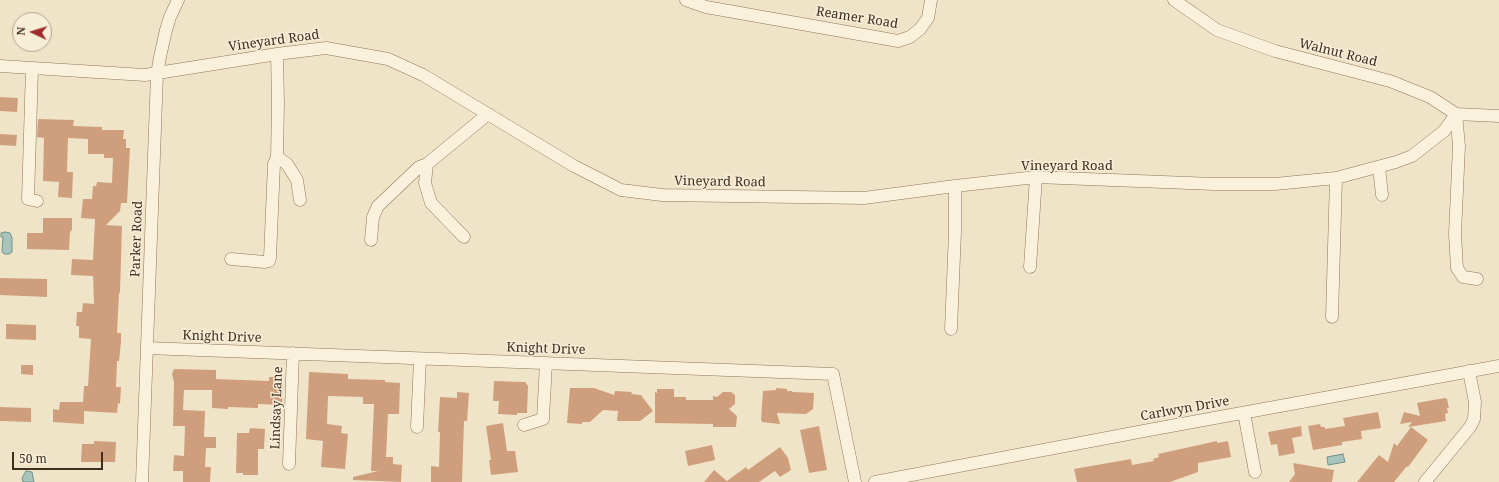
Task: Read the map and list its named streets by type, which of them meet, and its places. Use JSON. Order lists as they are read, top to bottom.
{
  "streets": {
    "street": [
      "Reamer Road",
      "Vineyard Road",
      "Walnut Road",
      "Parker Road",
      "Knight Drive",
      "Lindsay Lane",
      "Carlwyn Drive"
    ]
  },
  "crossings": [
    ["Vineyard Road", "Walnut Road"],
    ["Vineyard Road", "Parker Road"],
    ["Parker Road", "Knight Drive"],
    ["Knight Drive", "Lindsay Lane"]
  ],
  "scale_bar": "50 m",
  "north": "left"
}
